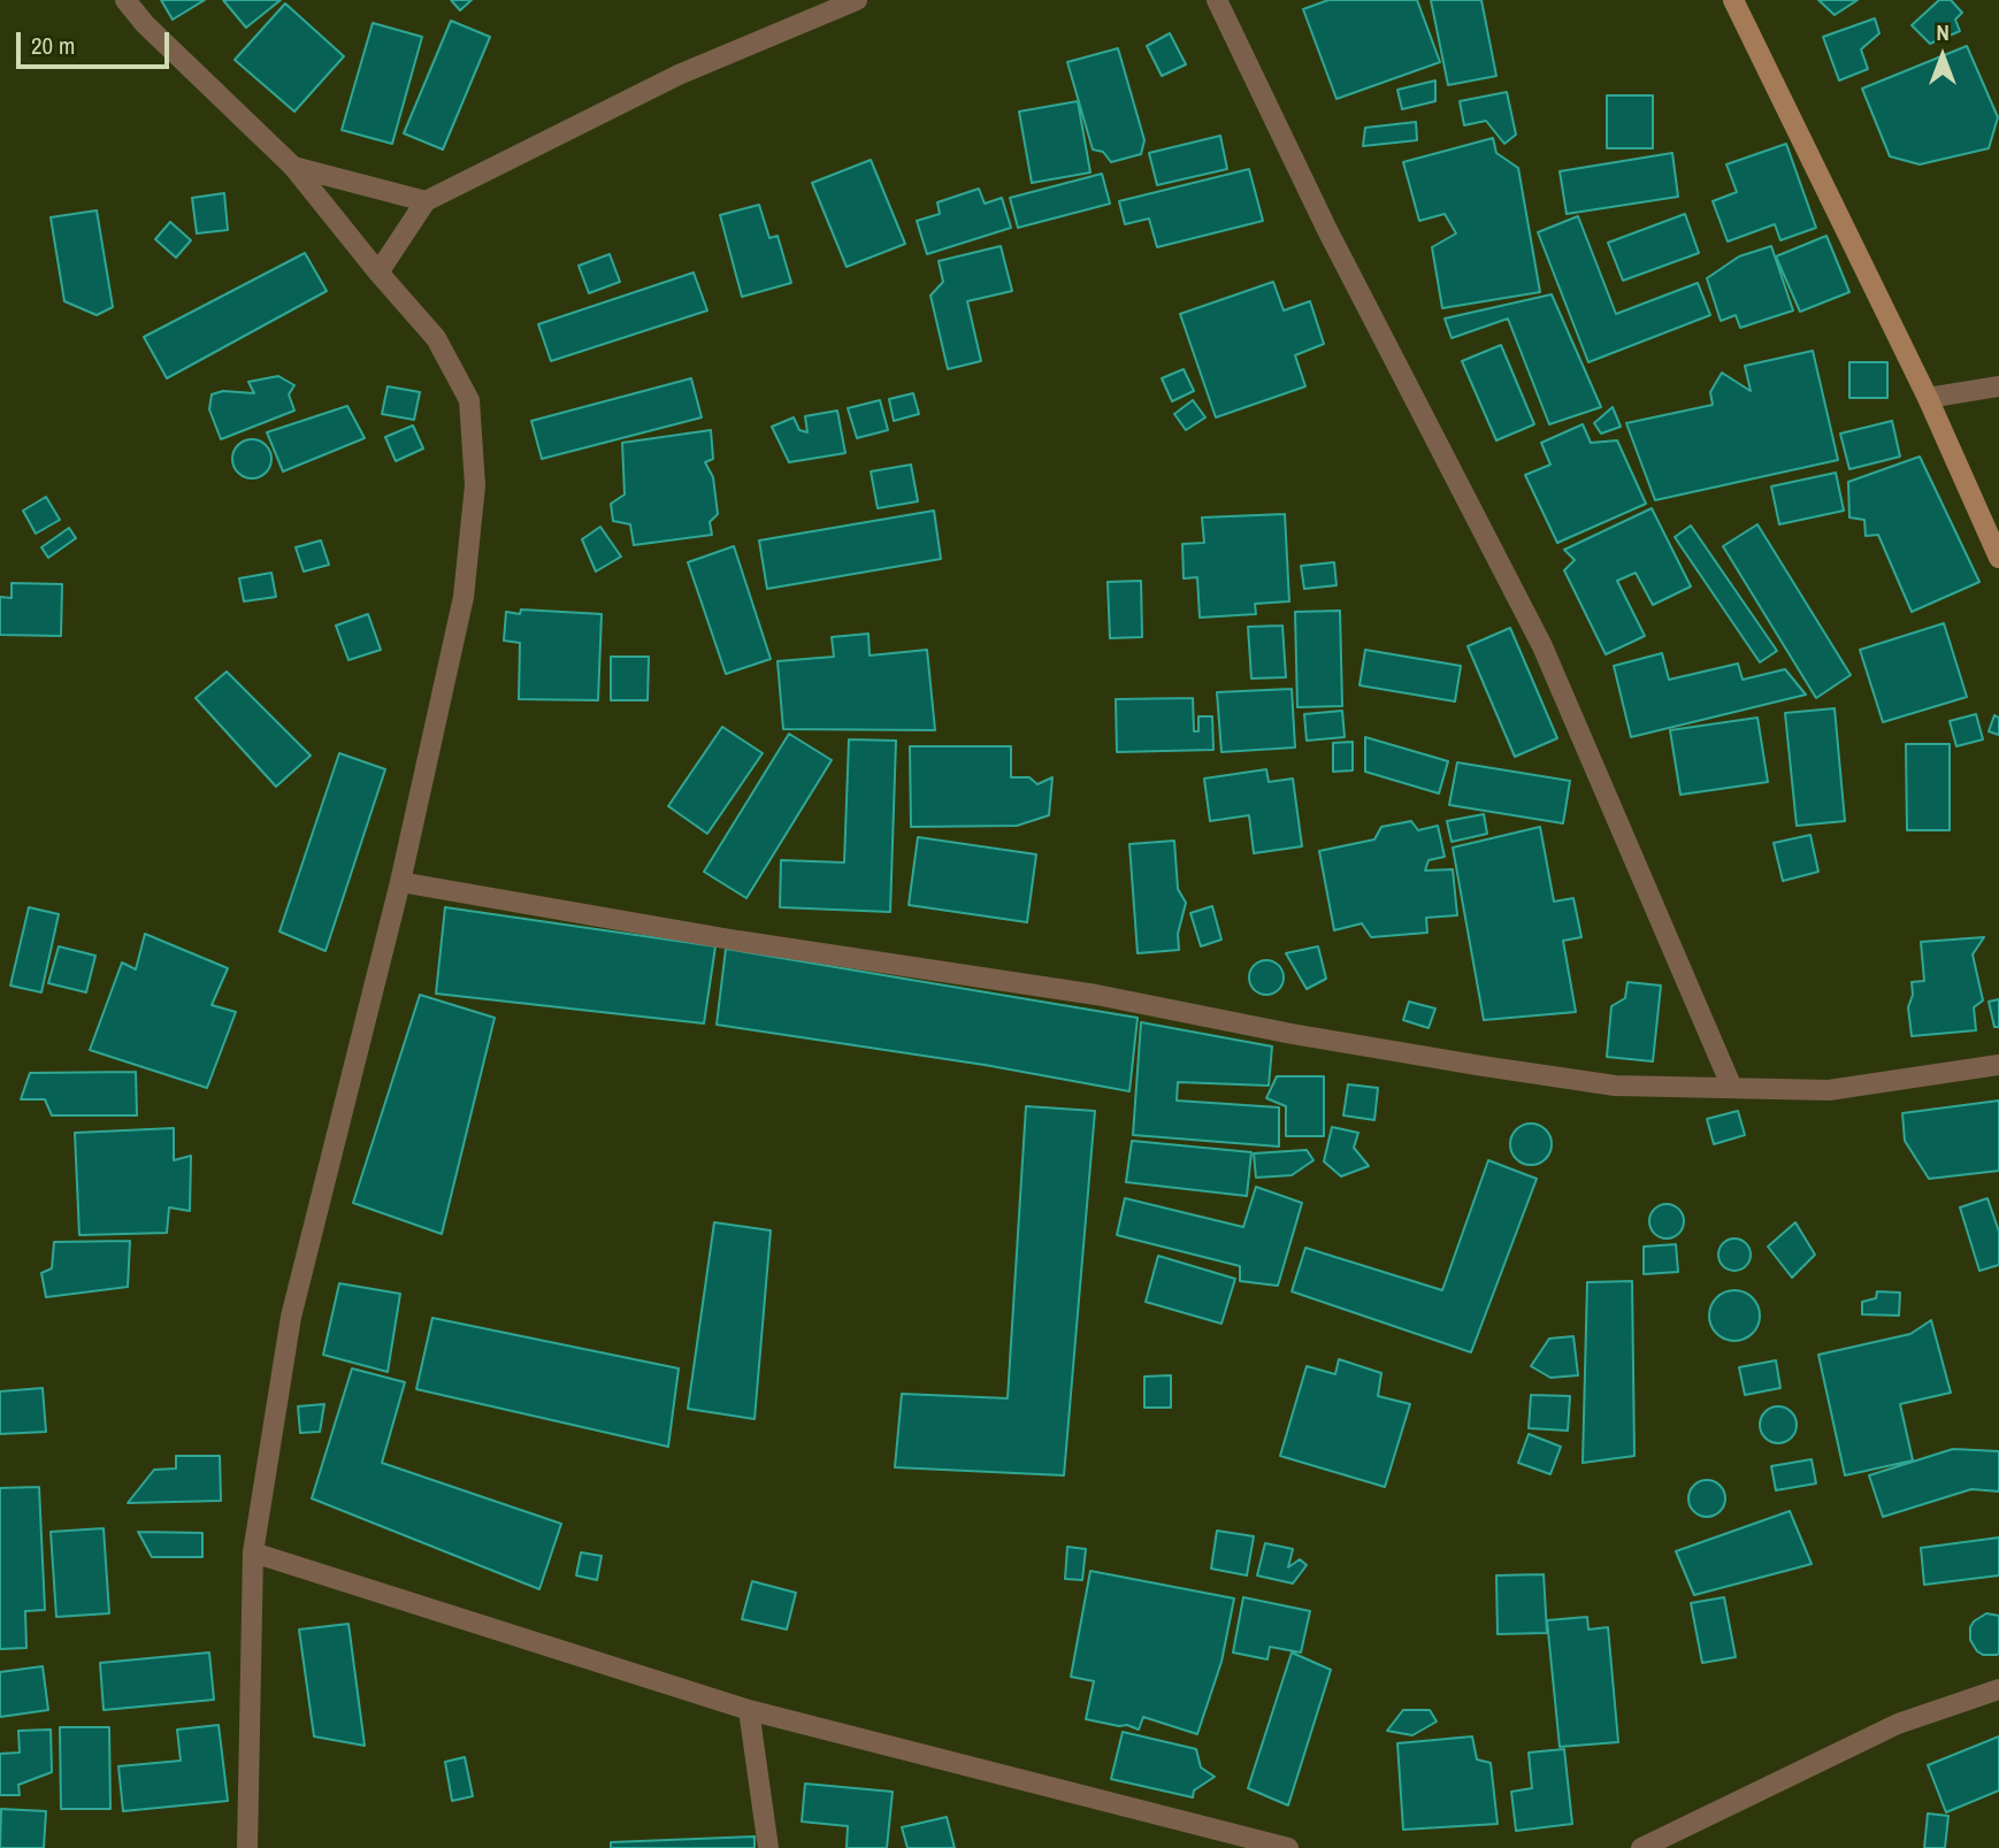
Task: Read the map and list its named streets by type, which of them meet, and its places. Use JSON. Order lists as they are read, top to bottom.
{
  "scale_bar": "20 m",
  "north": "top"
}
